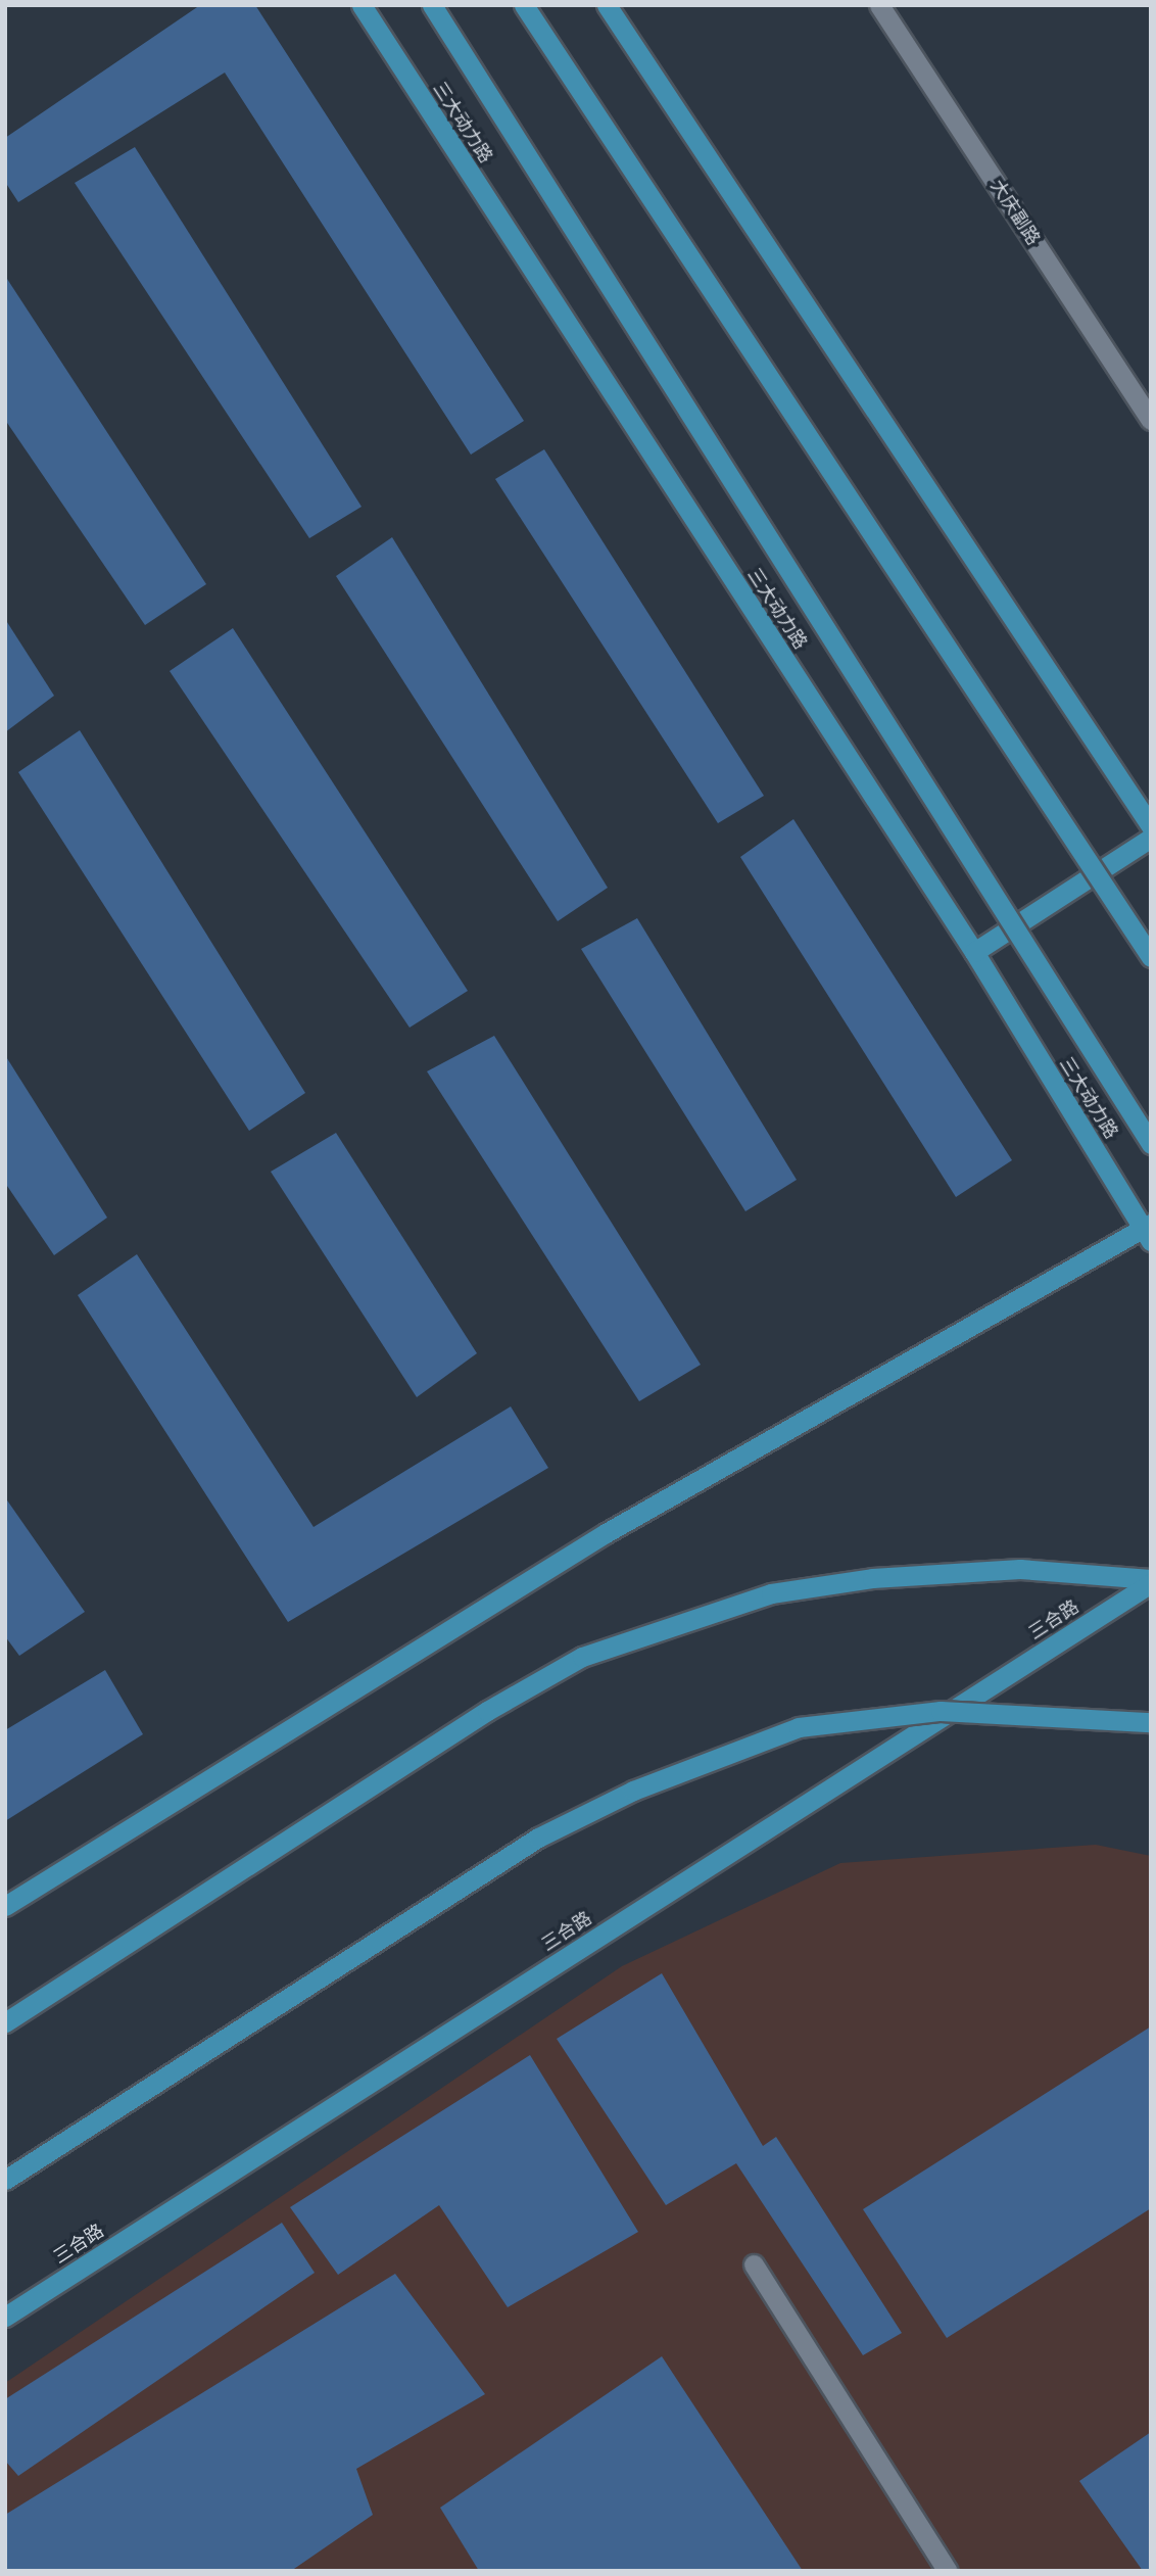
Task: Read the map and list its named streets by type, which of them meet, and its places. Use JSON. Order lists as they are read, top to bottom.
{
  "streets": {
    "highway": ["三大动力路", "三合路"],
    "street": ["大庆副路"]
  }
}
